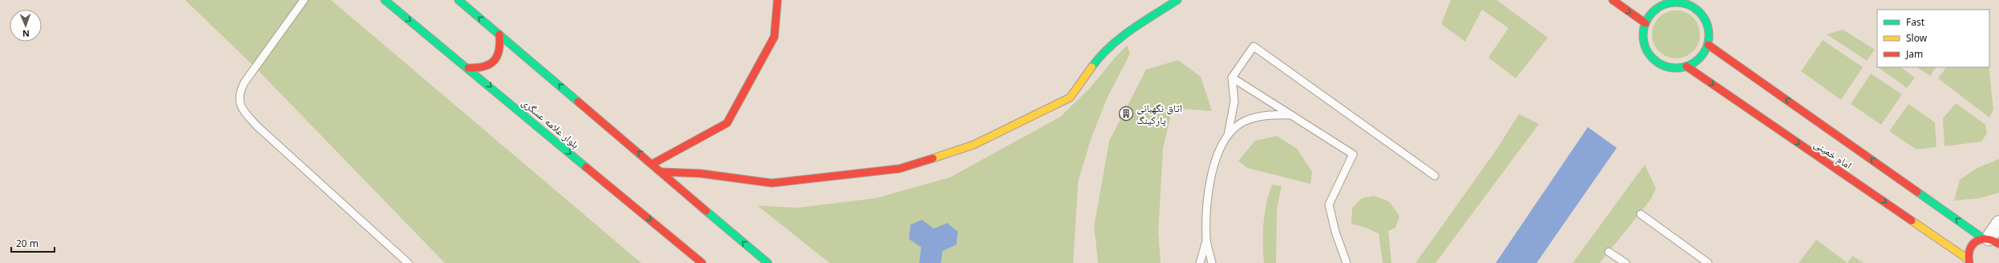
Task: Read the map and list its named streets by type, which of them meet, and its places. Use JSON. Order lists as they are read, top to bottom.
{
  "streets": {
    "main road": ["بلوار علامه عسگری", "امام خمینی"]
  },
  "places": {
    "building": ["اتاق نگهبانی پارکینگ"]
  },
  "legend": ["Fast", "Slow", "Jam"],
  "scale_bar": "20 m",
  "north": "bottom"
}
